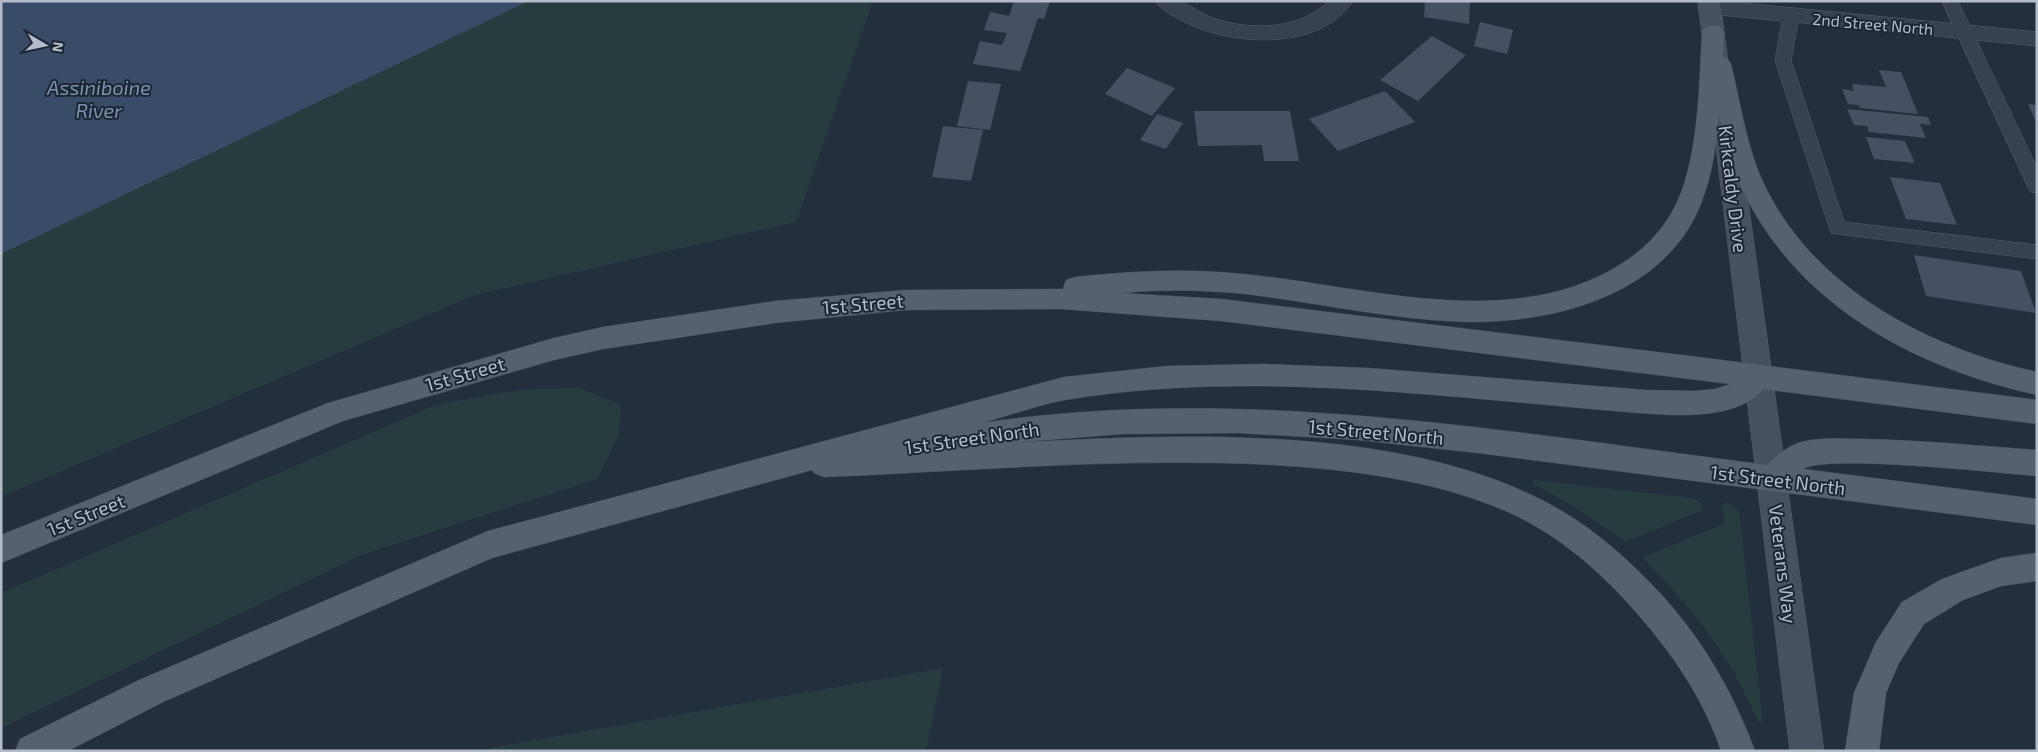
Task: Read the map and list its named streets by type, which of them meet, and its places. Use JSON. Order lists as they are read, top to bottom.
{
  "streets": {
    "main road": [
      "Kirkcaldy Drive",
      "1st Street",
      "1st Street North",
      "Veterans Way"
    ],
    "street": ["2nd Street North"]
  },
  "crossings": [
    ["2nd Street North", "Kirkcaldy Drive"],
    ["Kirkcaldy Drive", "Veterans Way"],
    ["1st Street North", "Veterans Way"]
  ],
  "water": ["Assiniboine River"],
  "north": "right"
}
